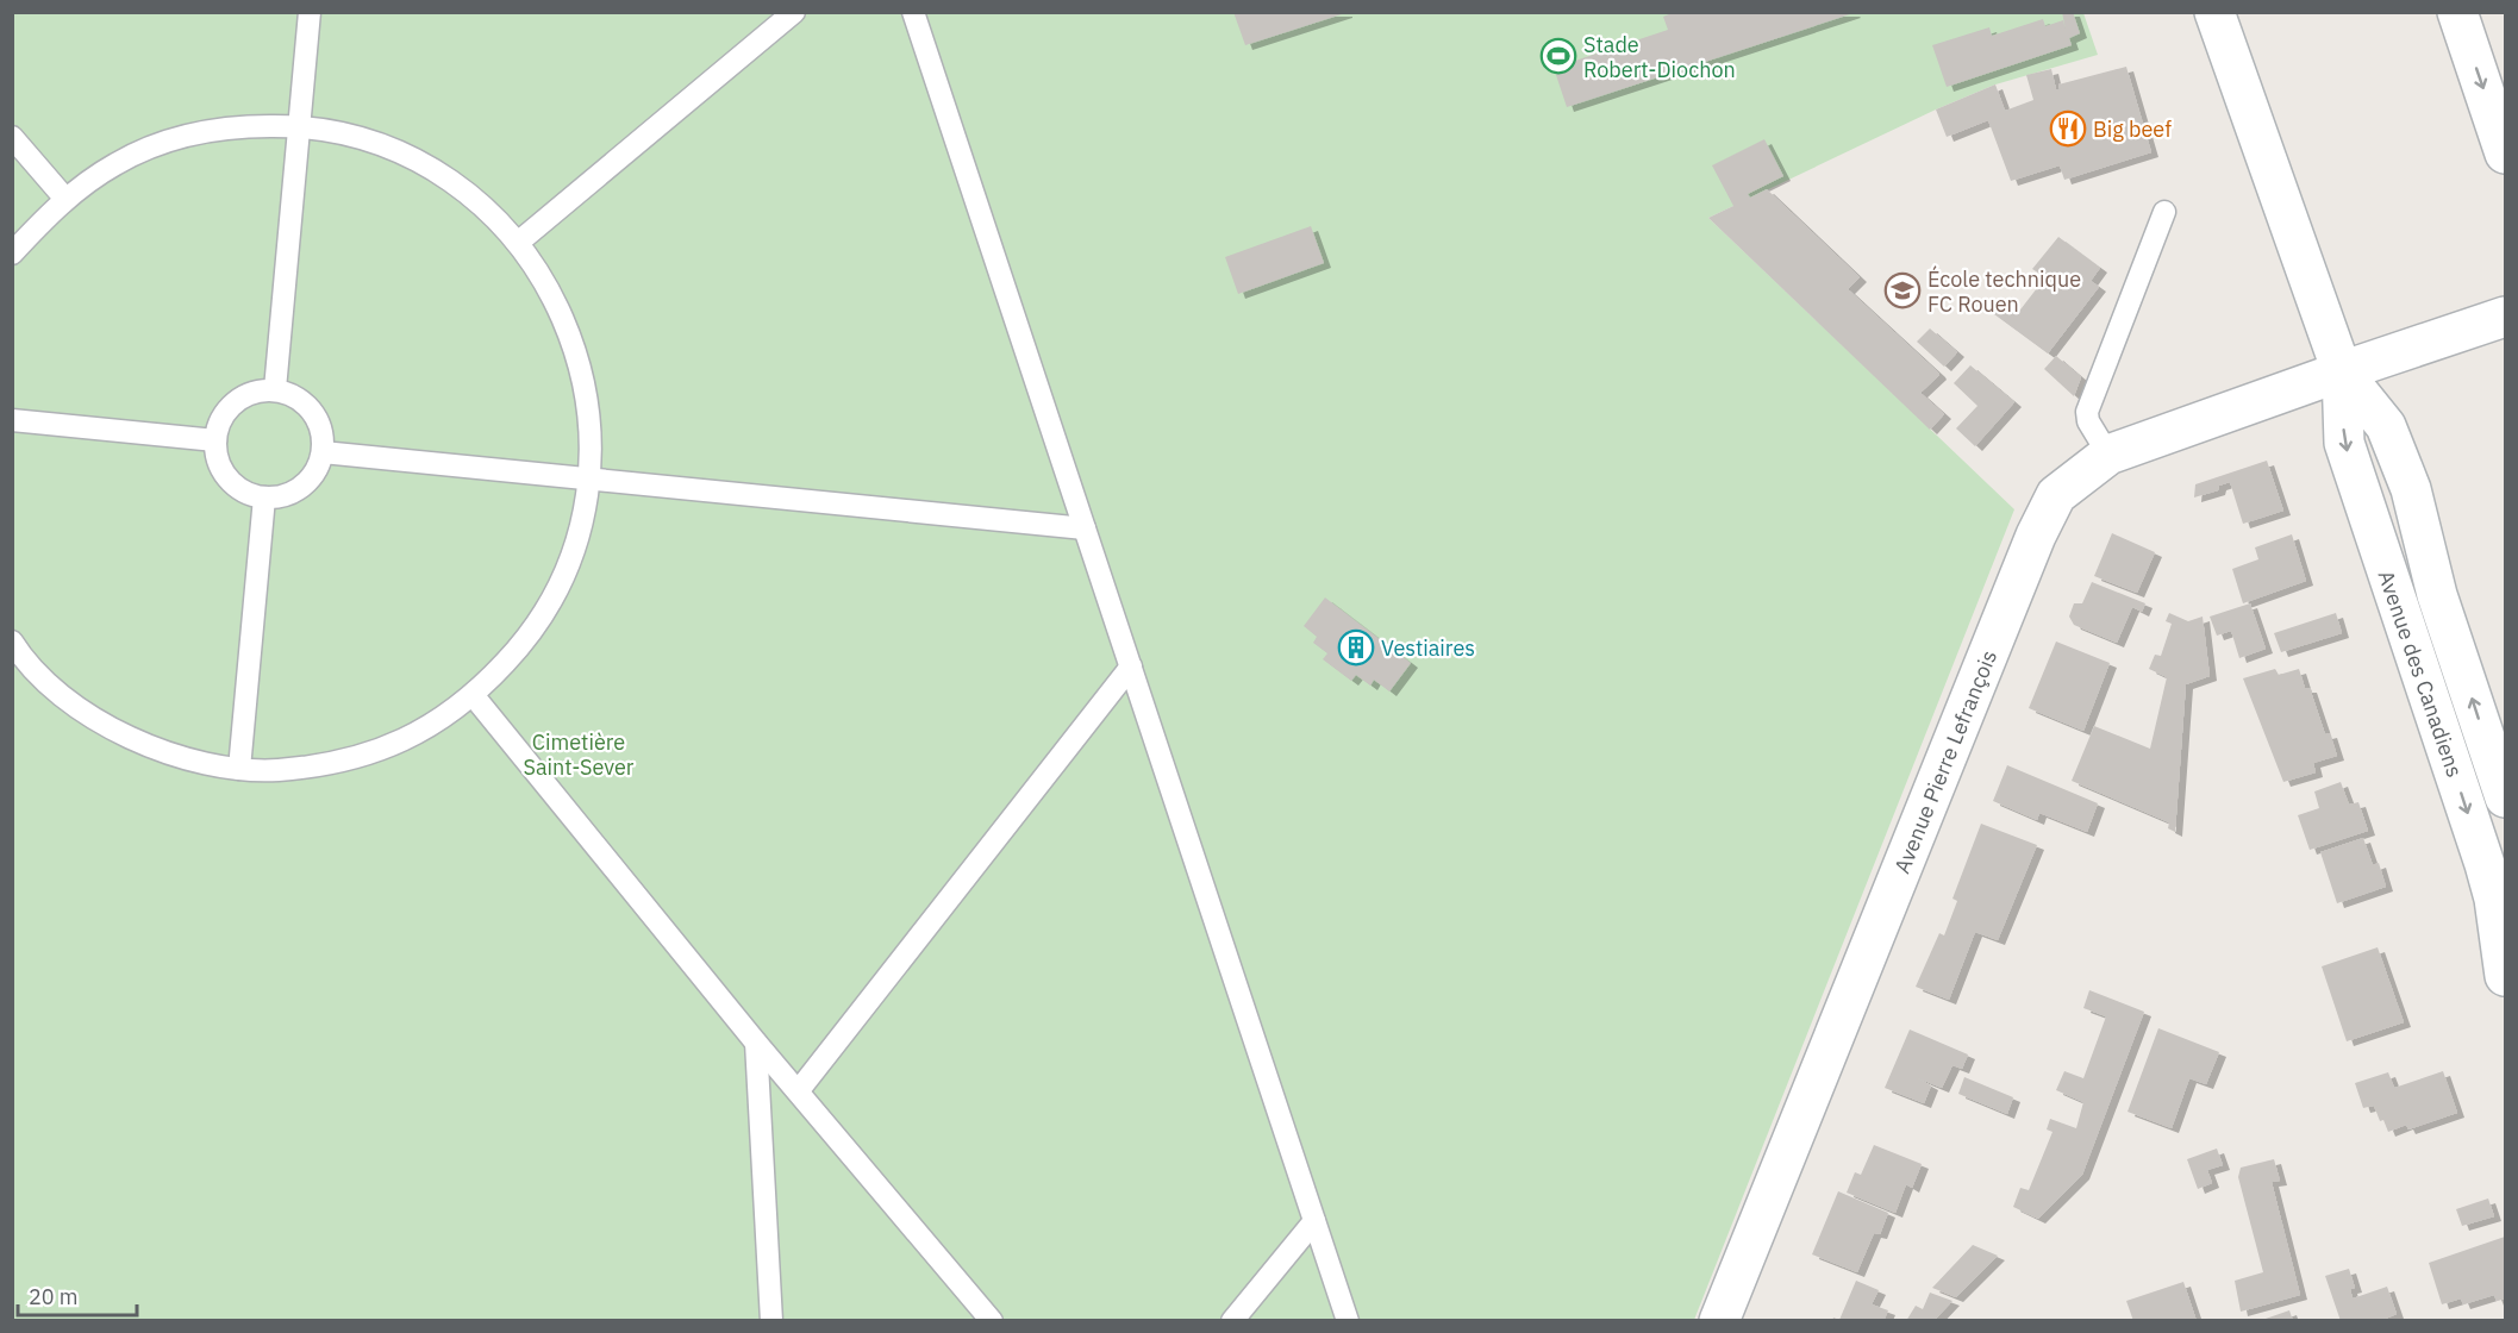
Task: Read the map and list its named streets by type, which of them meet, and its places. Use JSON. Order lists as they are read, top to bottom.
{
  "streets": {
    "street": ["Avenue des Canadiens", "Avenue Pierre Lefrançois"]
  },
  "crossings": [
    ["Avenue des Canadiens", "Avenue Pierre Lefrançois"]
  ],
  "parks": ["Cimetière Saint-Sever"],
  "places": {
    "sports": ["Stade Robert-Diochon"],
    "restaurant": ["Big beef"],
    "school or university": ["École technique FC Rouen"],
    "building": ["Vestiaires"]
  },
  "scale_bar": "20 m"
}
